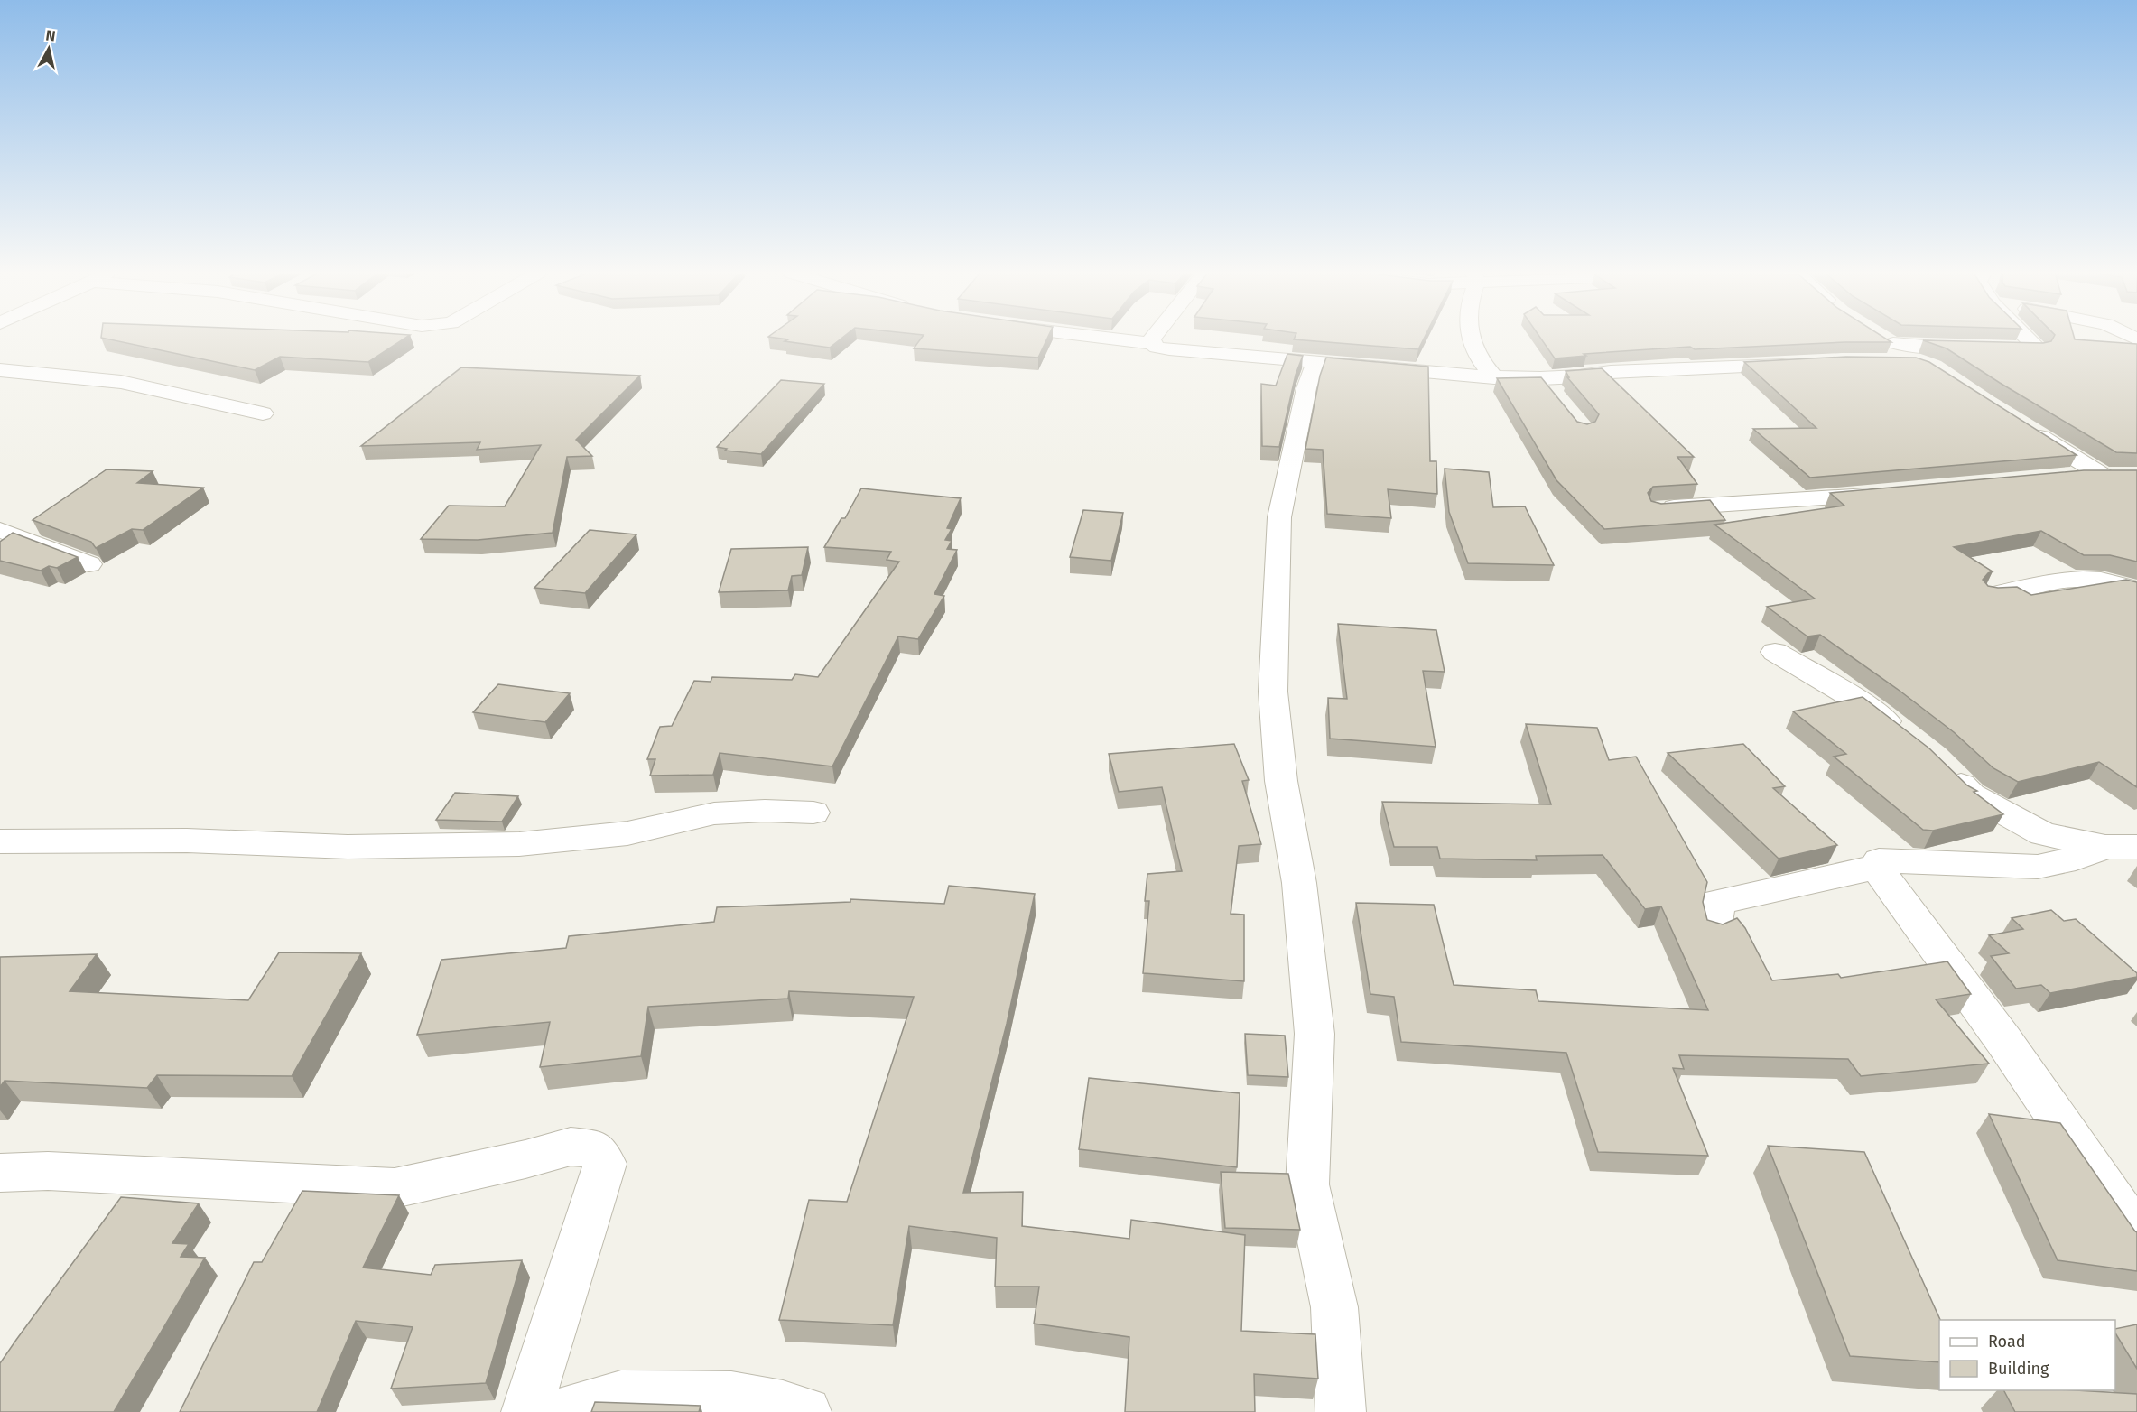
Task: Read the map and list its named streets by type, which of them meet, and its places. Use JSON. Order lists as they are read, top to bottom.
{
  "legend": ["Road", "Building"],
  "north": "top"
}
